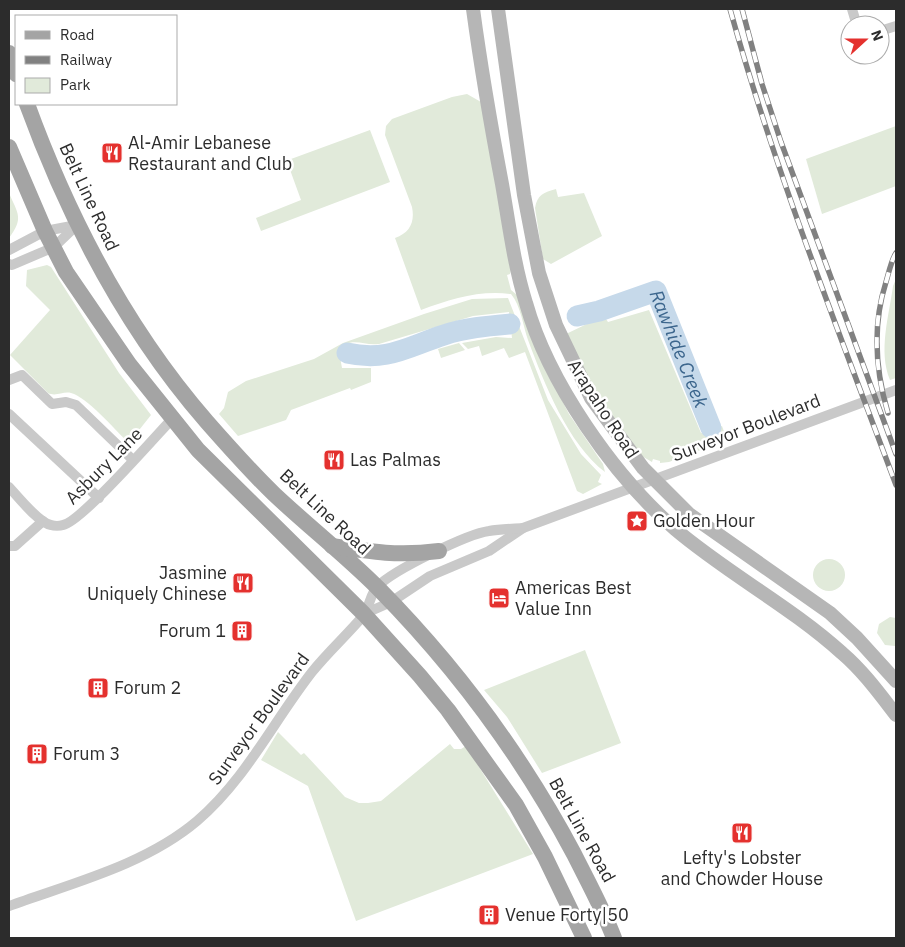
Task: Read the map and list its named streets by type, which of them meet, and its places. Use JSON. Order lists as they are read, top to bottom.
{
  "streets": {
    "main road": ["Belt Line Road", "Arapaho Road"],
    "street": ["Surveyor Boulevard", "Asbury Lane"]
  },
  "crossings": [
    ["Belt Line Road", "Surveyor Boulevard"],
    ["Arapaho Road", "Surveyor Boulevard"]
  ],
  "water": ["Rawhide Creek"],
  "places": {
    "restaurant": [
      "Al-Amir Lebanese Restaurant and Club",
      "Las Palmas",
      "Jasmine Uniquely Chinese",
      "Lefty's Lobster and Chowder House"
    ],
    "place": ["Golden Hour"],
    "hotel": ["Americas Best Value Inn"],
    "building": [
      "Forum 1",
      "Forum 2",
      "Forum 3",
      "Venue Forty|50"
    ]
  },
  "legend": ["Road", "Railway", "Park"],
  "north": "right"
}
